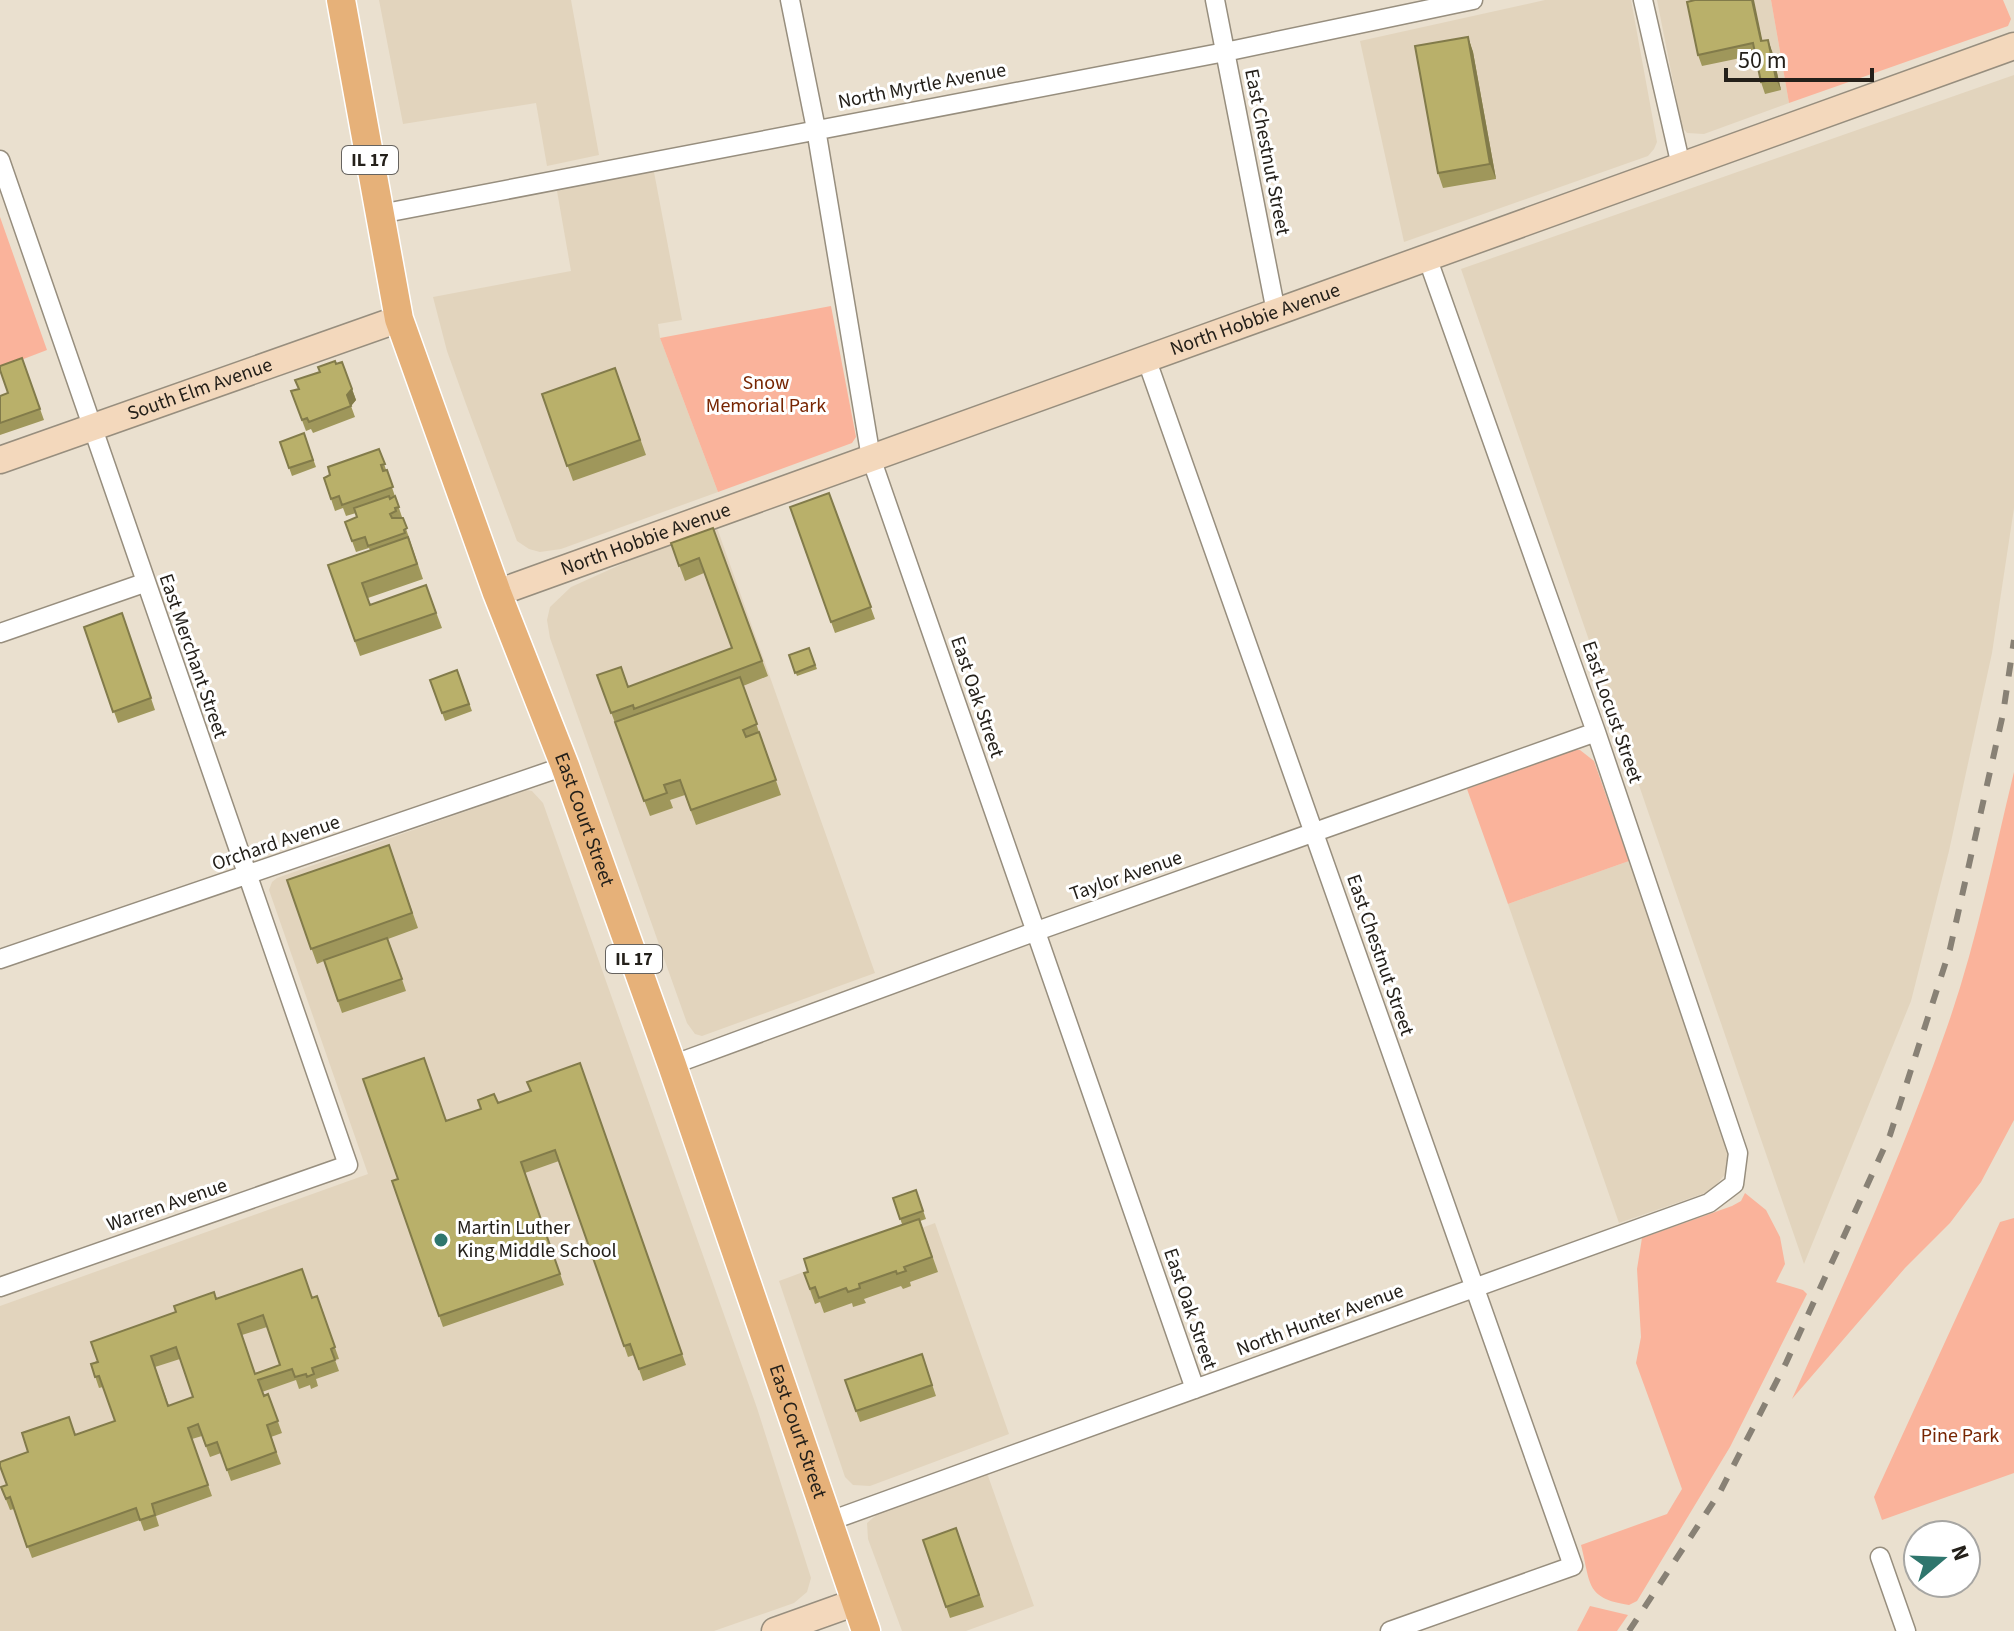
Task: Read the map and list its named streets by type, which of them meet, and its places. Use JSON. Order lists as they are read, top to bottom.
{
  "streets": {
    "main road": [
      "IL 17",
      "North Hobbie Avenue",
      "South Elm Avenue",
      "East Court Street"
    ],
    "street": [
      "North Myrtle Avenue",
      "East Chestnut Street",
      "East Merchant Street",
      "East Oak Street",
      "East Locust Street",
      "Orchard Avenue",
      "Taylor Avenue",
      "Warren Avenue",
      "North Hunter Avenue"
    ]
  },
  "crossings": [
    ["North Myrtle Avenue", "East Chestnut Street"],
    ["North Myrtle Avenue", "East Oak Street"],
    ["North Myrtle Avenue", "East Court Street"],
    ["East Chestnut Street", "North Hobbie Avenue"],
    ["East Chestnut Street", "Taylor Avenue"],
    ["East Chestnut Street", "North Hunter Avenue"],
    ["North Hobbie Avenue", "East Oak Street"],
    ["North Hobbie Avenue", "East Locust Street"],
    ["North Hobbie Avenue", "East Court Street"],
    ["South Elm Avenue", "East Merchant Street"],
    ["South Elm Avenue", "East Court Street"],
    ["East Merchant Street", "Orchard Avenue"],
    ["East Merchant Street", "Warren Avenue"],
    ["East Oak Street", "Taylor Avenue"],
    ["East Oak Street", "North Hunter Avenue"],
    ["East Locust Street", "Taylor Avenue"],
    ["East Locust Street", "North Hunter Avenue"],
    ["East Court Street", "Orchard Avenue"],
    ["East Court Street", "Taylor Avenue"],
    ["East Court Street", "North Hunter Avenue"]
  ],
  "parks": ["Snow Memorial Park", "Pine Park"],
  "places": ["Martin Luther King Middle School"],
  "scale_bar": "50 m",
  "north": "right"
}
